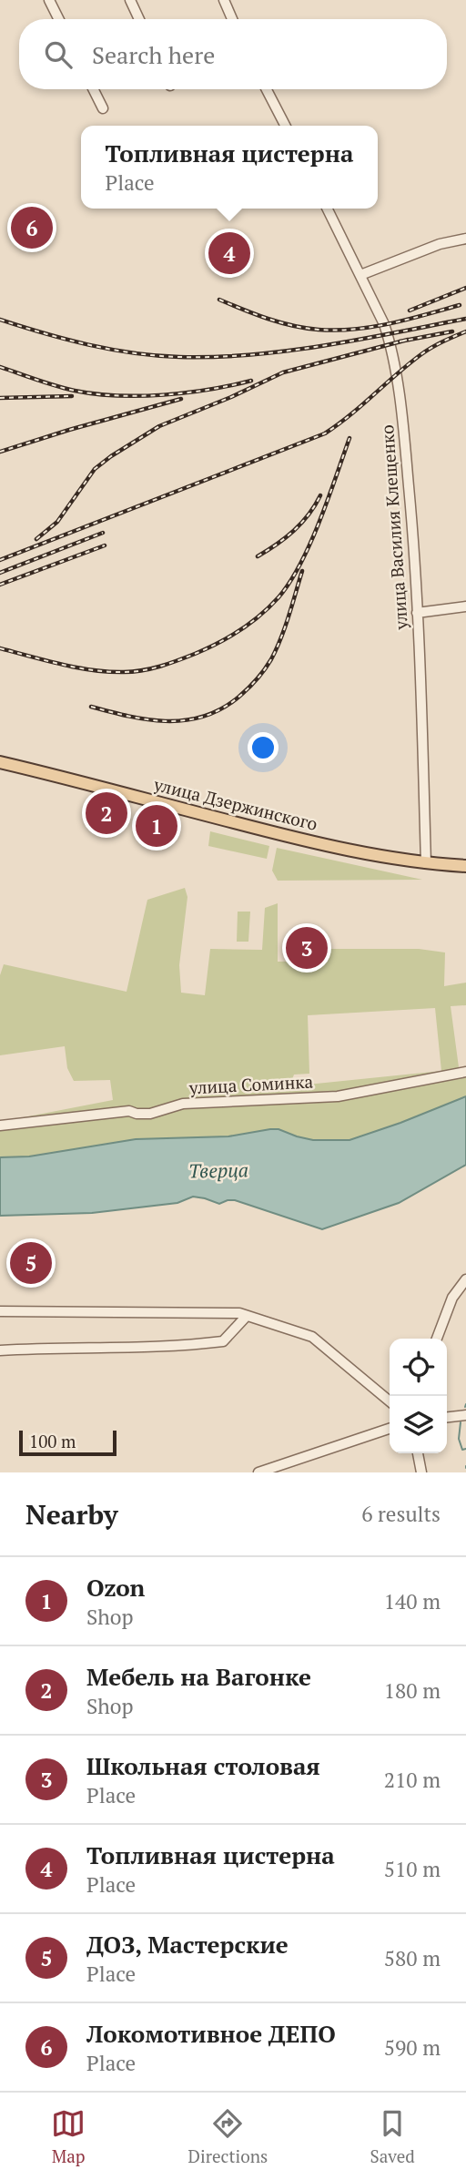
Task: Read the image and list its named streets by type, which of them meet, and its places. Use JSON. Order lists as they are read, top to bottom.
{
  "streets": {
    "main road": ["улица Дзержинского"],
    "street": ["улица Василия Клещенко", "улица Соминка"]
  },
  "crossings": [
    ["улица Василия Клещенко", "улица Дзержинского"]
  ],
  "water": ["Тверца"],
  "scale_bar": "100 m",
  "page": {
    "search": "Search here",
    "popup": ["Топливная цистерна", "Place"],
    "pins": [
      "6",
      "4",
      "2",
      "1",
      "3",
      "5"
    ],
    "scale": "100 m",
    "heading": ["Nearby", "6 results"],
    "list": [
      {
        "mark": "1",
        "name": "Ozon",
        "note": "Shop",
        "value": "140 m"
      },
      {
        "mark": "2",
        "name": "Мебель на Вагонке",
        "note": "Shop",
        "value": "180 m"
      },
      {
        "mark": "3",
        "name": "Школьная столовая",
        "note": "Place",
        "value": "210 m"
      },
      {
        "mark": "4",
        "name": "Топливная цистерна",
        "note": "Place",
        "value": "510 m"
      },
      {
        "mark": "5",
        "name": "ДОЗ, Мастерские",
        "note": "Place",
        "value": "580 m"
      },
      {
        "mark": "6",
        "name": "Локомотивное ДЕПО",
        "note": "Place",
        "value": "590 m"
      }
    ],
    "nav": ["Map", "Directions", "Saved"]
  }
}
